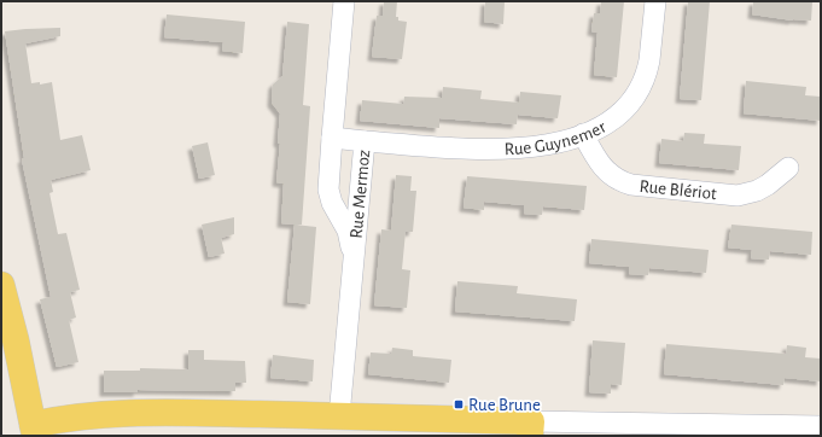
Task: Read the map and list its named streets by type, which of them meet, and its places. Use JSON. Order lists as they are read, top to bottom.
{
  "streets": {
    "street": ["Rue Guynemer", "Rue Blériot", "Rue Mermoz"]
  },
  "crossings": [
    ["Rue Guynemer", "Rue Blériot"],
    ["Rue Guynemer", "Rue Mermoz"]
  ],
  "places": {
    "transit": ["Rue Brune"]
  }
}
